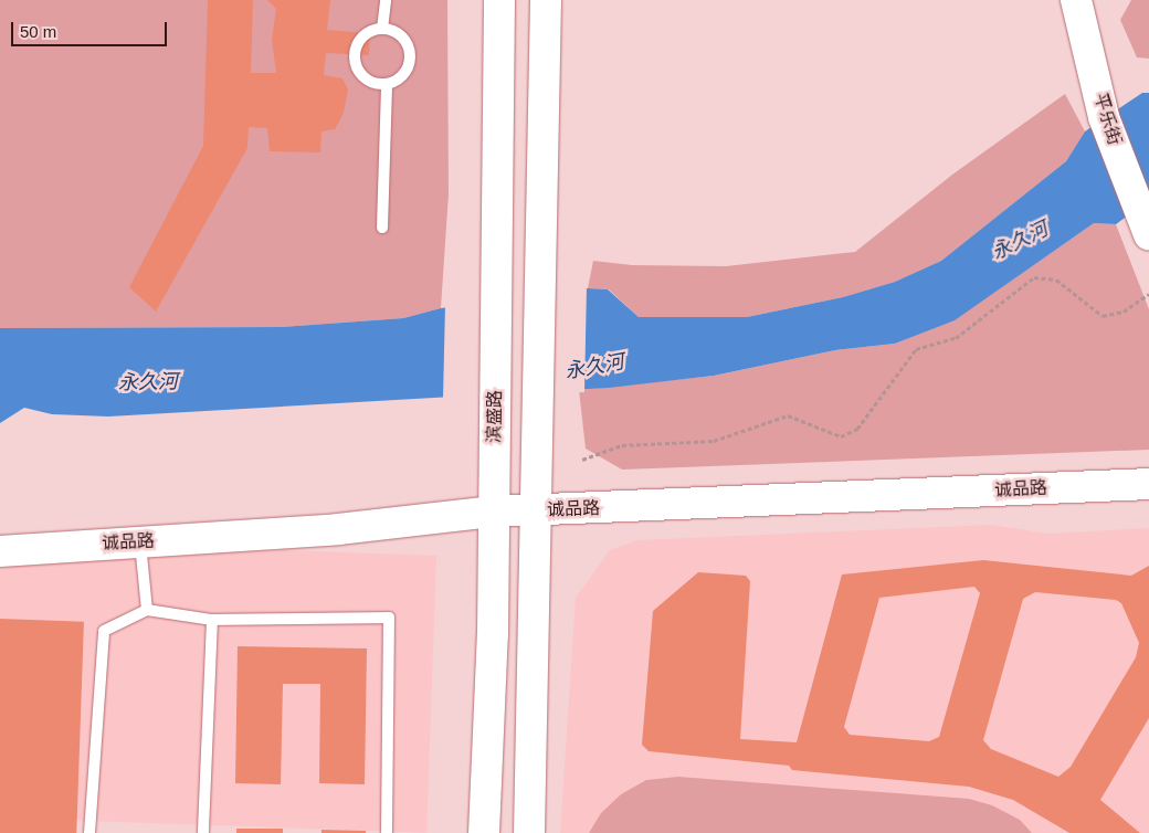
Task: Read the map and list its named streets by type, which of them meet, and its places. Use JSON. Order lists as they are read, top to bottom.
{
  "streets": {
    "main road": ["平乐街", "滨盛路", "诚品路"]
  },
  "crossings": [
    ["滨盛路", "诚品路"]
  ],
  "water": ["永久河"],
  "scale_bar": "50 m"
}
